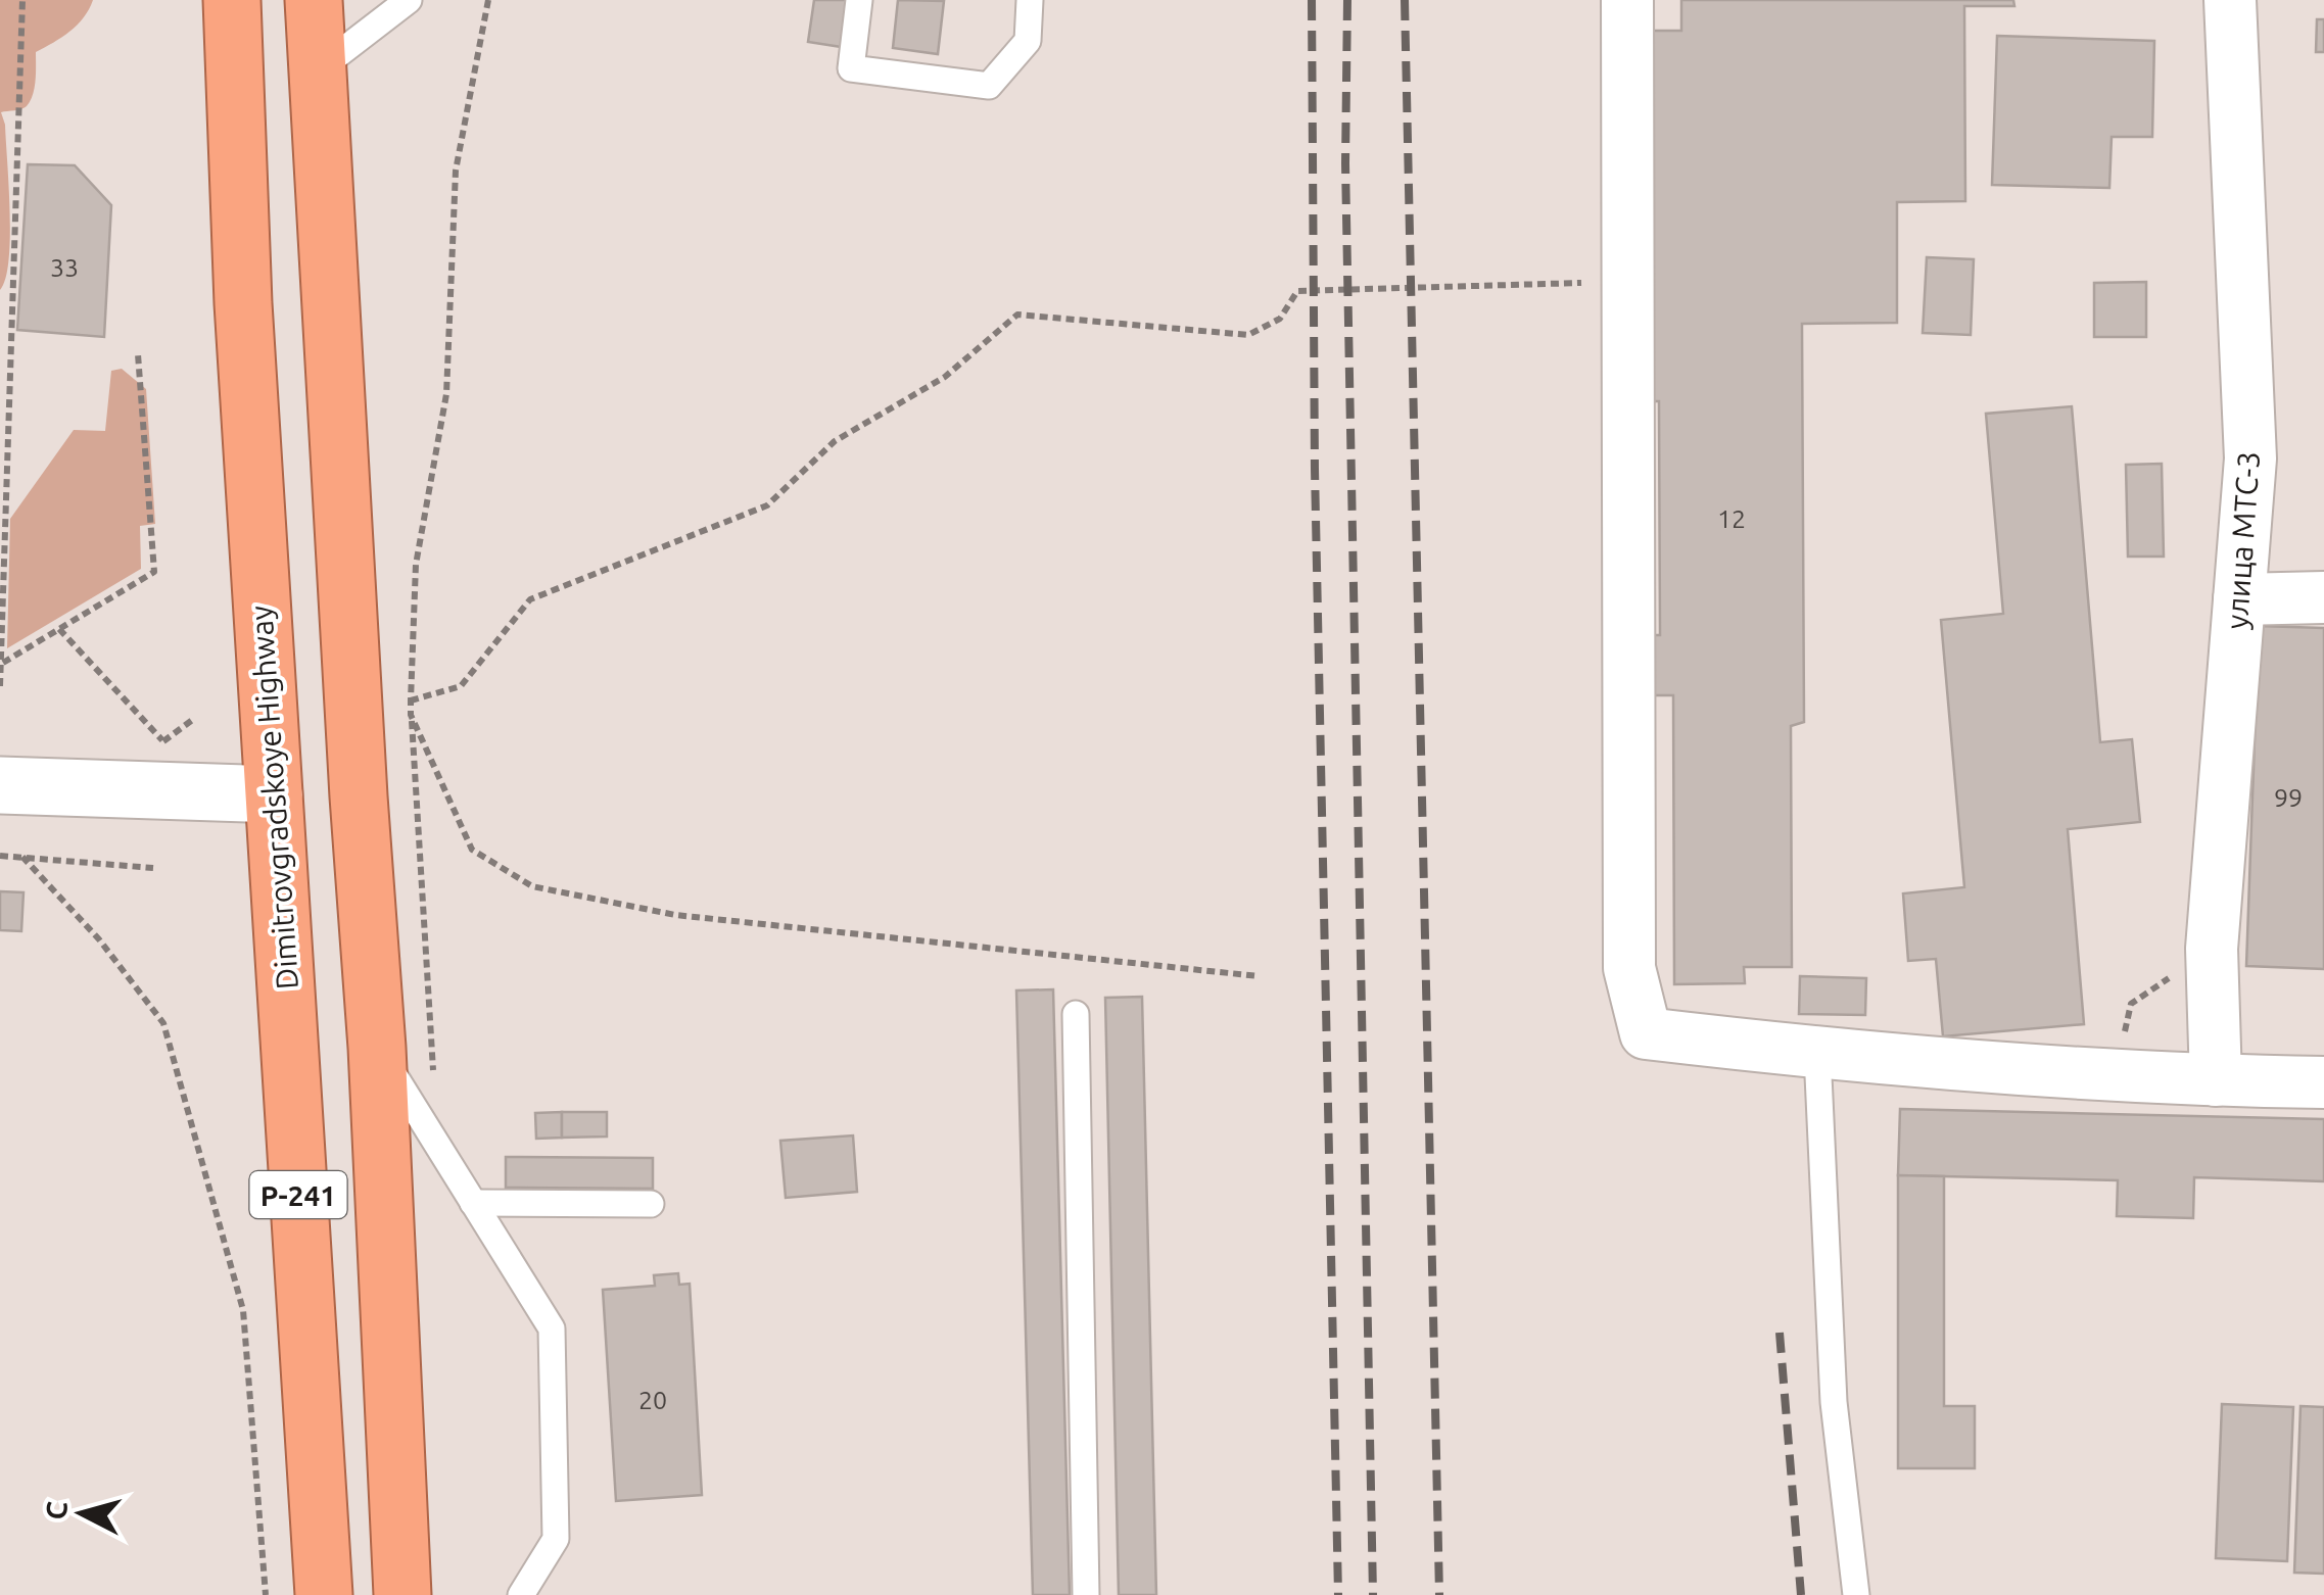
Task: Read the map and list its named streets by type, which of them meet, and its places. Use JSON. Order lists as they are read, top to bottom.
{
  "streets": {
    "highway": ["Dimitrovgradskoye Highway", "Р-241"],
    "street": ["улица МТС-3"]
  },
  "house_numbers": [
    "33",
    "12",
    "99",
    "20"
  ],
  "north": "left"
}
